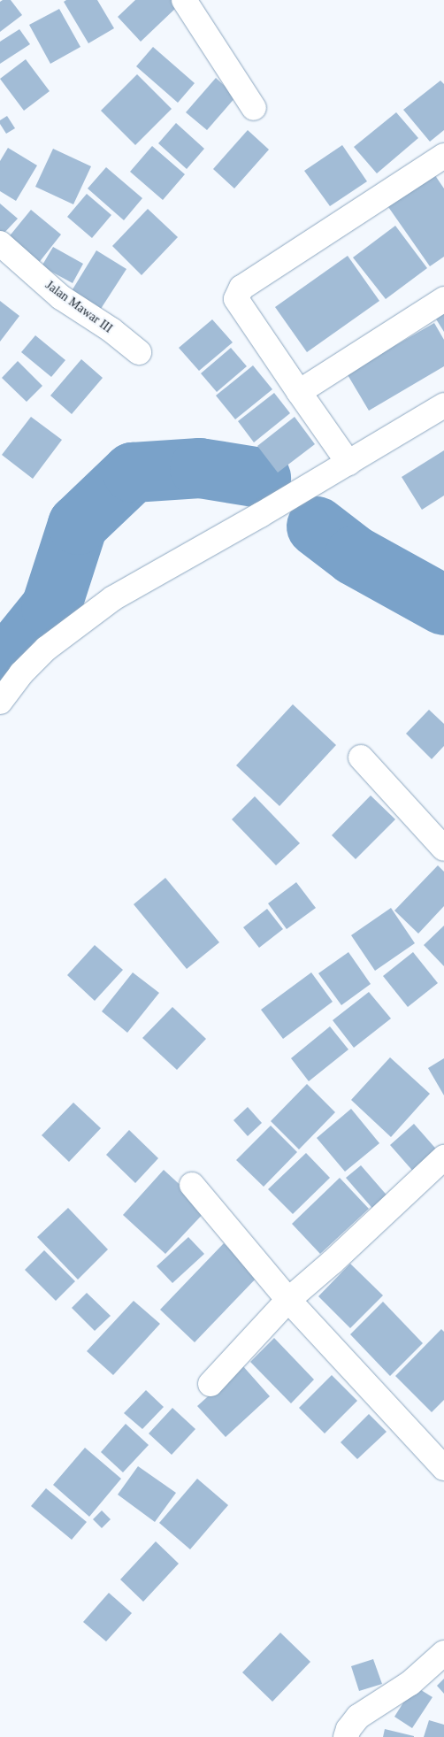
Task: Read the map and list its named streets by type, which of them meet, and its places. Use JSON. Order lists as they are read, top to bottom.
{
  "streets": {
    "street": ["Jalan Mawar III"]
  }
}
